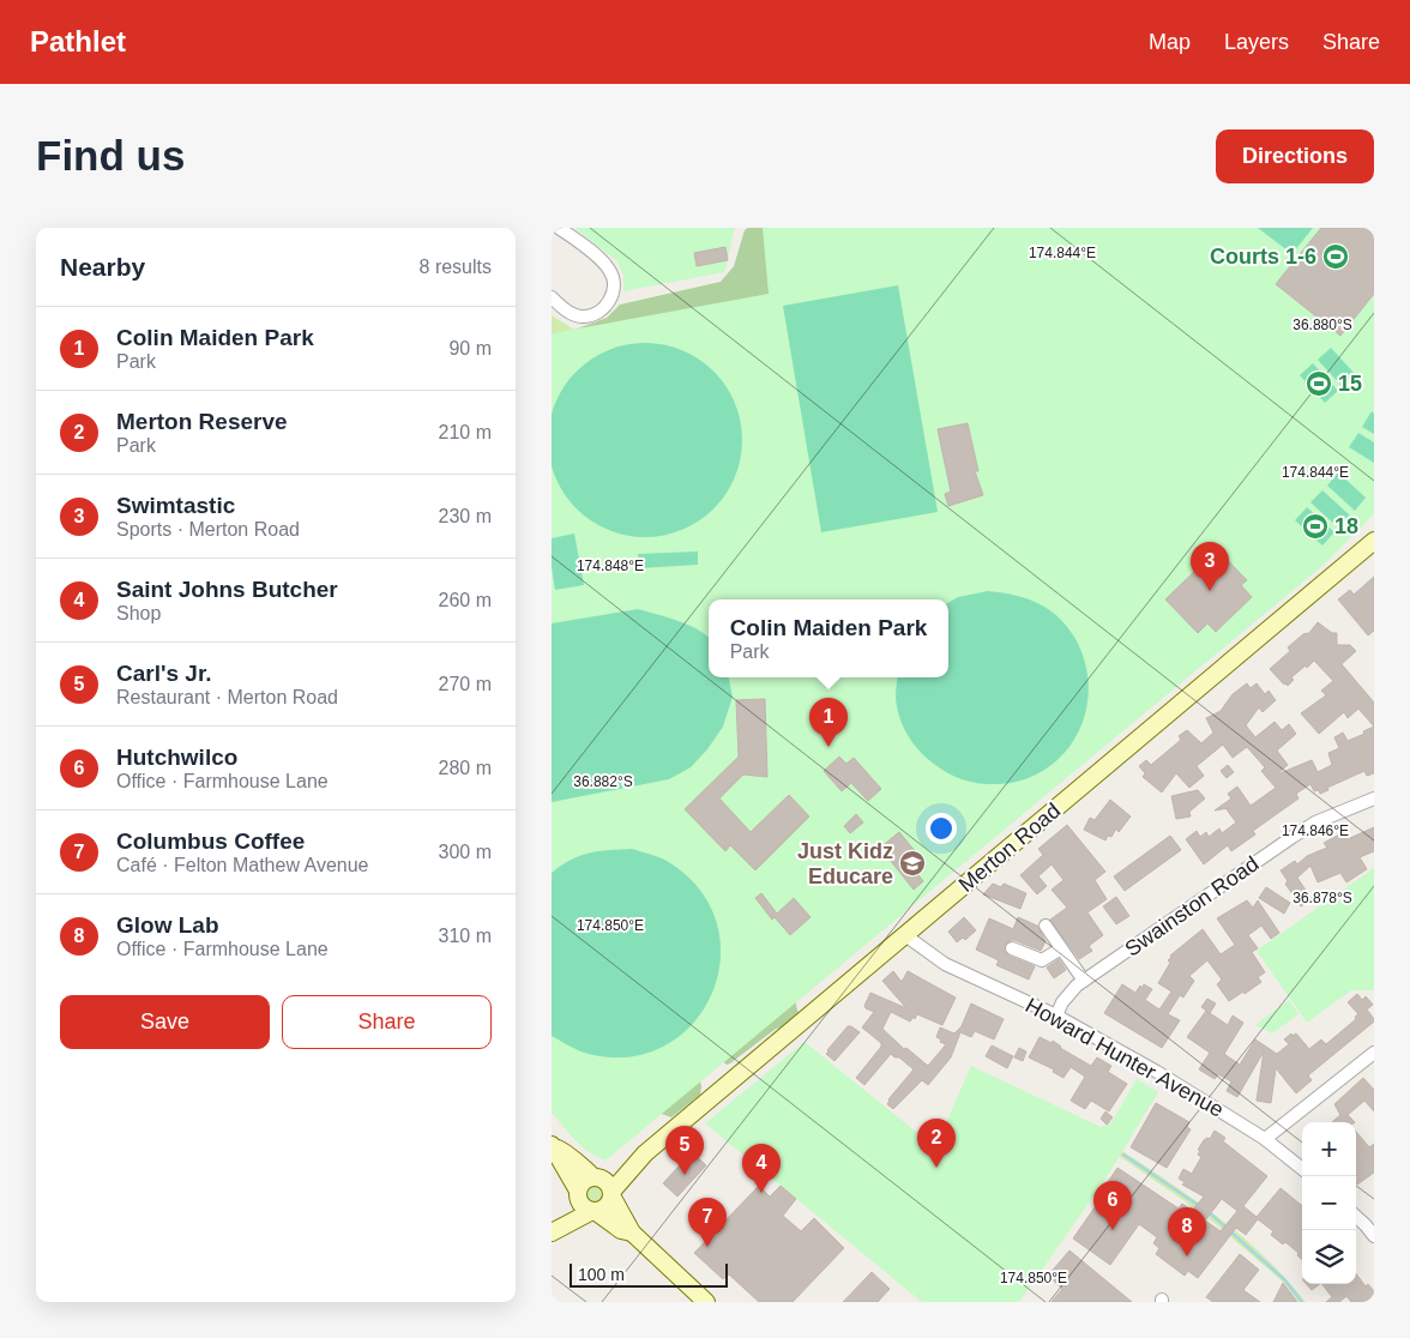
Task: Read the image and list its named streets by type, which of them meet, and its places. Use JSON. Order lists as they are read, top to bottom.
{
  "streets": {
    "main road": ["Merton Road"],
    "street": ["Swainston Road", "Howard Hunter Avenue"]
  },
  "crossings": [
    ["Merton Road", "Howard Hunter Avenue"],
    ["Swainston Road", "Howard Hunter Avenue"]
  ],
  "places": {
    "sports": ["Courts 1-6", "15", "18"],
    "school or university": ["Just Kidz Educare"]
  },
  "scale_bar": "100 m",
  "page": {
    "header": "Pathlet",
    "nav": ["Map", "Layers", "Share"],
    "buttons": [
      "Directions",
      ["Save", "Share"]
    ],
    "title": "Find us",
    "heading": ["Nearby", "8 results"],
    "list": [
      {
        "mark": "1",
        "name": "Colin Maiden Park",
        "note": "Park",
        "value": "90 m"
      },
      {
        "mark": "2",
        "name": "Merton Reserve",
        "note": "Park",
        "value": "210 m"
      },
      {
        "mark": "3",
        "name": "Swimtastic",
        "note": "Sports · Merton Road",
        "value": "230 m"
      },
      {
        "mark": "4",
        "name": "Saint Johns Butcher",
        "note": "Shop",
        "value": "260 m"
      },
      {
        "mark": "5",
        "name": "Carl's Jr.",
        "note": "Restaurant · Merton Road",
        "value": "270 m"
      },
      {
        "mark": "6",
        "name": "Hutchwilco",
        "note": "Office · Farmhouse Lane",
        "value": "280 m"
      },
      {
        "mark": "7",
        "name": "Columbus Coffee",
        "note": "Café · Felton Mathew Avenue",
        "value": "300 m"
      },
      {
        "mark": "8",
        "name": "Glow Lab",
        "note": "Office · Farmhouse Lane",
        "value": "310 m"
      }
    ],
    "pins": [
      "3",
      "1",
      "2",
      "5",
      "4",
      "6",
      "7",
      "8"
    ],
    "popup": ["Colin Maiden Park", "Park"],
    "map_buttons": ["+", "−"],
    "scale": "100 m"
  },
  "coordinates": [
    "174.844°E",
    "36.880°S",
    "174.848°E",
    "36.882°S",
    "174.846°E",
    "36.878°S",
    "174.850°E"
  ]
}
